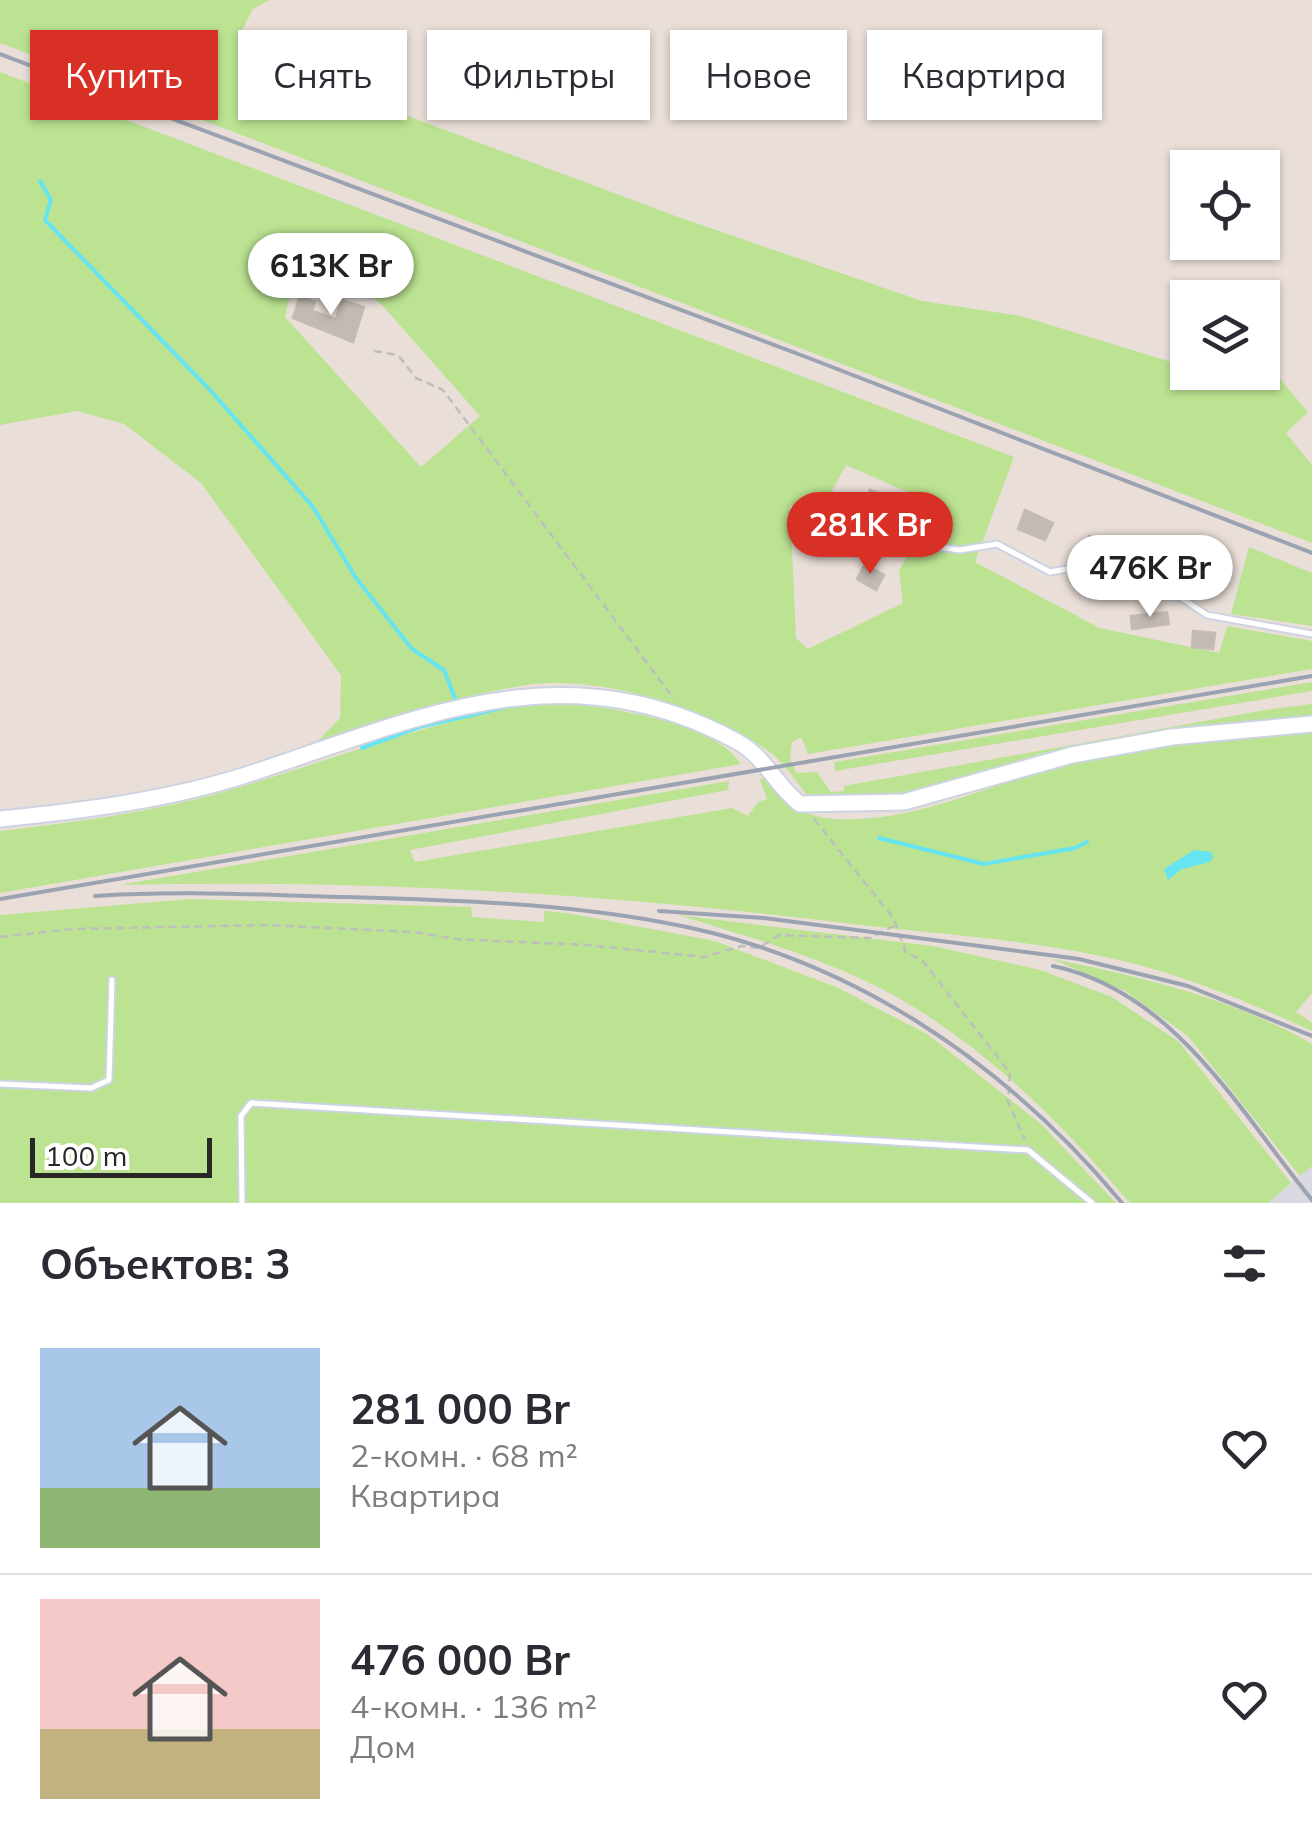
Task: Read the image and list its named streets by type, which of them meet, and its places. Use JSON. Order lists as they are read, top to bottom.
{
  "scale_bar": "100 m",
  "page": {
    "chip": [
      "Купить",
      "Снять",
      "Фильтры",
      "Новое",
      "Квартира"
    ],
    "price": ["613K Br", "281K Br", "476K Br"],
    "scale": "100 m",
    "heading": "Объектов: 3",
    "list": [
      {
        "name": "281 000 Br",
        "note": "2-комн. · 68 m² · Квартира"
      },
      {
        "name": "476 000 Br",
        "note": "4-комн. · 136 m² · Дом"
      }
    ]
  }
}
